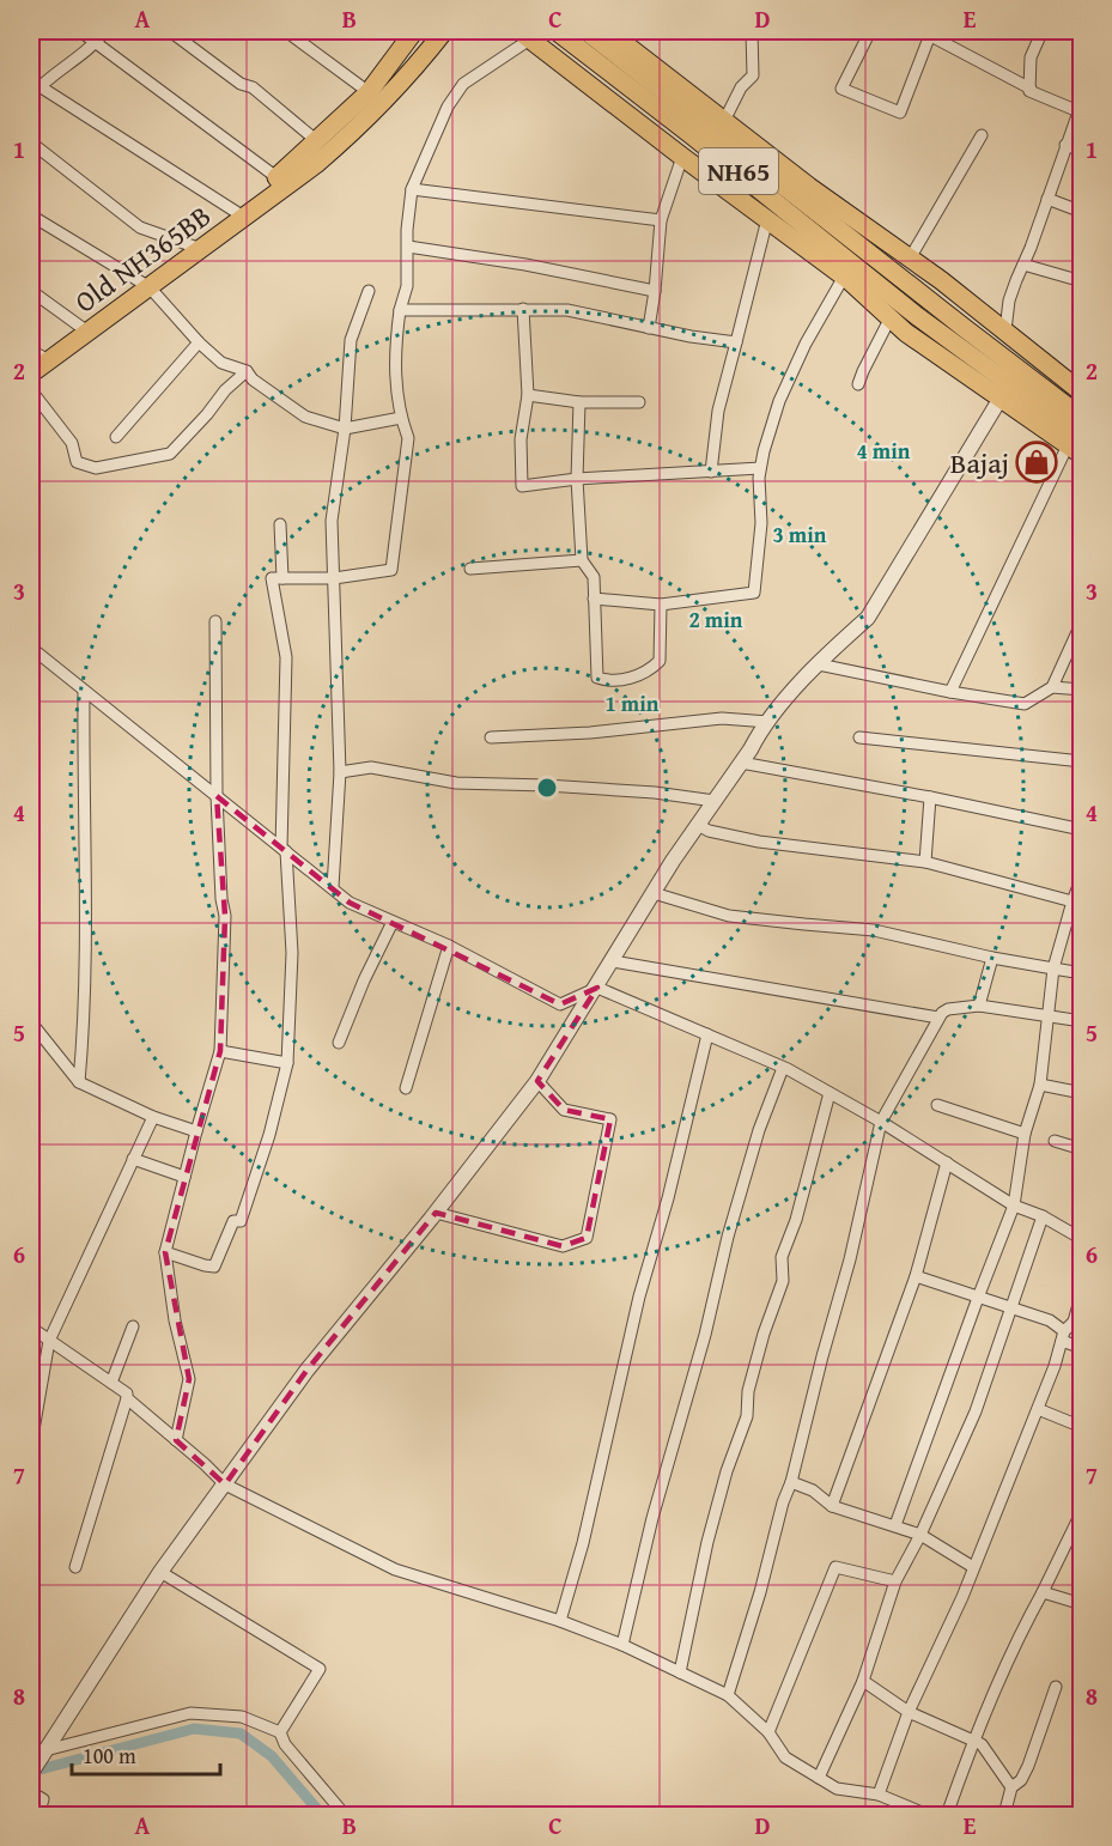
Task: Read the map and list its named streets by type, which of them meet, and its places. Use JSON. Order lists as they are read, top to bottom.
{
  "streets": {
    "main road": ["NH65", "Old NH365BB"]
  },
  "places": {
    "shop": ["Bajaj"]
  },
  "scale_bar": "100 m",
  "grid": {
    "columns": [
      "A",
      "B",
      "C",
      "D",
      "E"
    ],
    "rows": [
      "1",
      "2",
      "3",
      "4",
      "5",
      "6",
      "7",
      "8"
    ]
  },
  "rings": [
    "4 min",
    "3 min",
    "2 min",
    "1 min"
  ]
}
